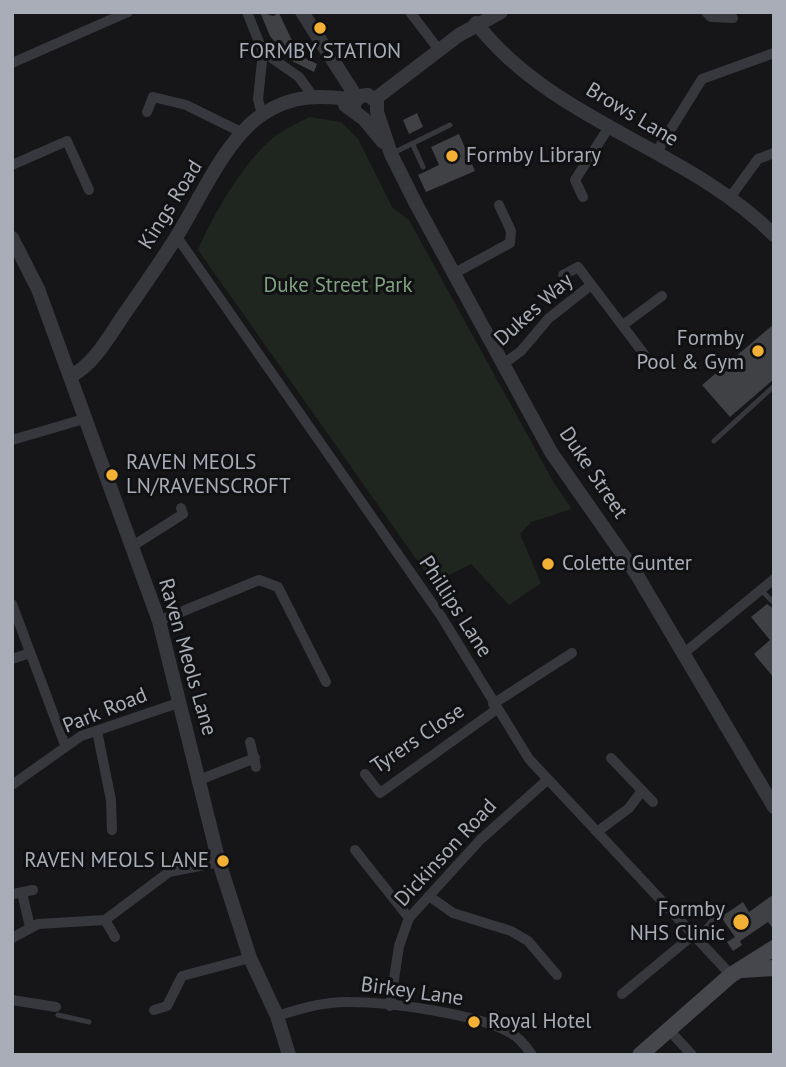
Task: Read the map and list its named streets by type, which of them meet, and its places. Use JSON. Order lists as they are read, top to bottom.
{
  "streets": {
    "street": [
      "Brows Lane",
      "Kings Road",
      "Dukes Way",
      "Duke Street",
      "Phillips Lane",
      "Raven Meols Lane",
      "Park Road",
      "Tyrers Close",
      "Dickinson Road",
      "Birkey Lane"
    ]
  },
  "crossings": [
    ["Kings Road", "Duke Street"],
    ["Kings Road", "Phillips Lane"],
    ["Kings Road", "Raven Meols Lane"],
    ["Dukes Way", "Duke Street"],
    ["Phillips Lane", "Tyrers Close"],
    ["Phillips Lane", "Dickinson Road"],
    ["Raven Meols Lane", "Park Road"],
    ["Raven Meols Lane", "Birkey Lane"],
    ["Dickinson Road", "Birkey Lane"]
  ],
  "parks": ["Duke Street Park"],
  "places": [
    "FORMBY STATION",
    "Formby Library",
    "Formby Pool & Gym",
    "RAVEN MEOLS LN/RAVENSCROFT",
    "Colette Gunter",
    "RAVEN MEOLS LANE",
    "Formby NHS Clinic",
    "Royal Hotel"
  ]
}
